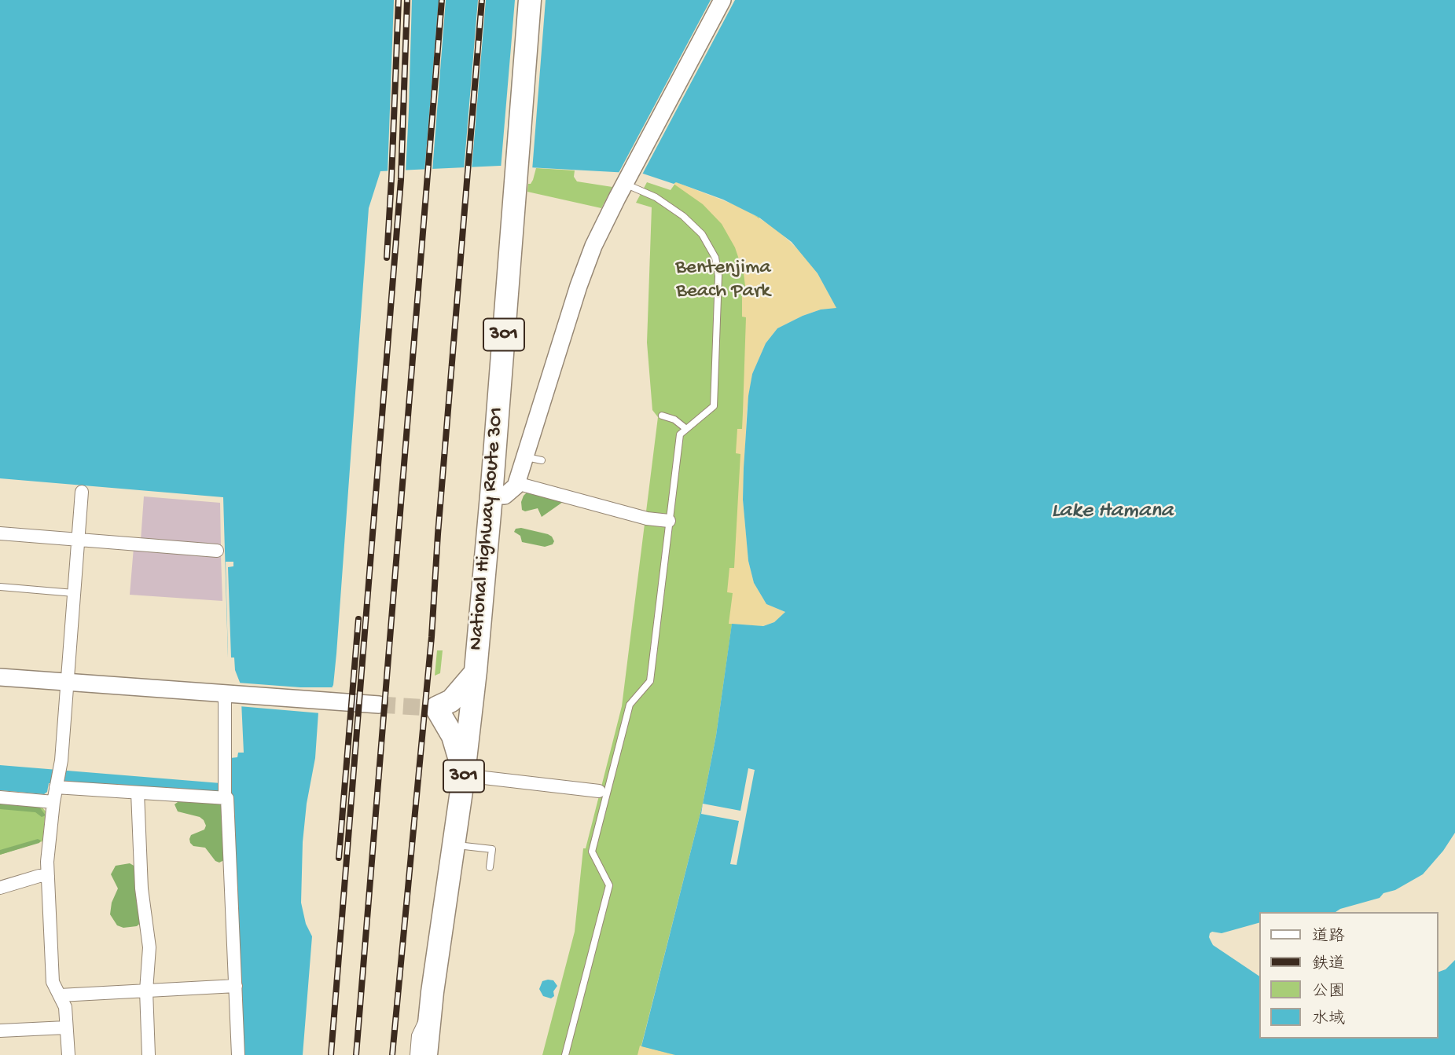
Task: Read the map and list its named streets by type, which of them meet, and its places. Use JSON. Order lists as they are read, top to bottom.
{
  "streets": {
    "highway": ["301", "National Highway Route 301"]
  },
  "water": ["Lake Hamana"],
  "parks": ["Bentenjima Beach Park"],
  "legend": [
    "道路",
    "鉄道",
    "公園",
    "水域"
  ]
}
